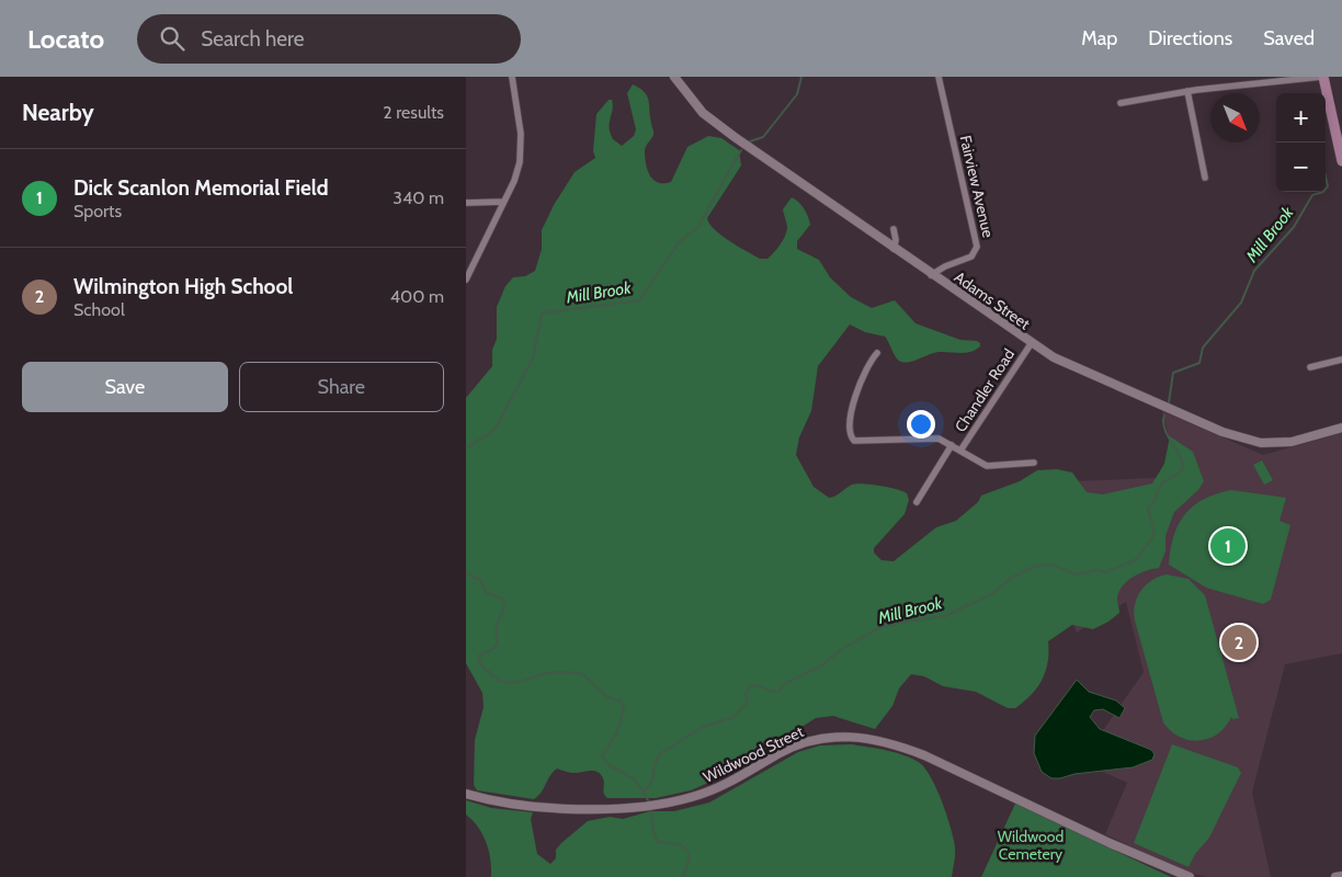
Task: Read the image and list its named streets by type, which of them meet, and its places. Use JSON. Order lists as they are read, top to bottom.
{
  "streets": {
    "street": [
      "Fairview Avenue",
      "Adams Street",
      "Chandler Road",
      "Wildwood Street"
    ]
  },
  "crossings": [
    ["Fairview Avenue", "Adams Street"],
    ["Adams Street", "Chandler Road"]
  ],
  "water": ["Mill Brook"],
  "parks": ["Wildwood Cemetery"],
  "north": "bottom right",
  "page": {
    "header": "Locato",
    "search": "Search here",
    "nav": ["Map", "Directions", "Saved"],
    "heading": ["Nearby", "2 results"],
    "map_buttons": ["+", "−"],
    "list": [
      {
        "mark": "1",
        "name": "Dick Scanlon Memorial Field",
        "note": "Sports",
        "value": "340 m"
      },
      {
        "mark": "2",
        "name": "Wilmington High School",
        "note": "School",
        "value": "400 m"
      }
    ],
    "buttons": ["Save", "Share"],
    "pins": ["1", "2"]
  }
}
